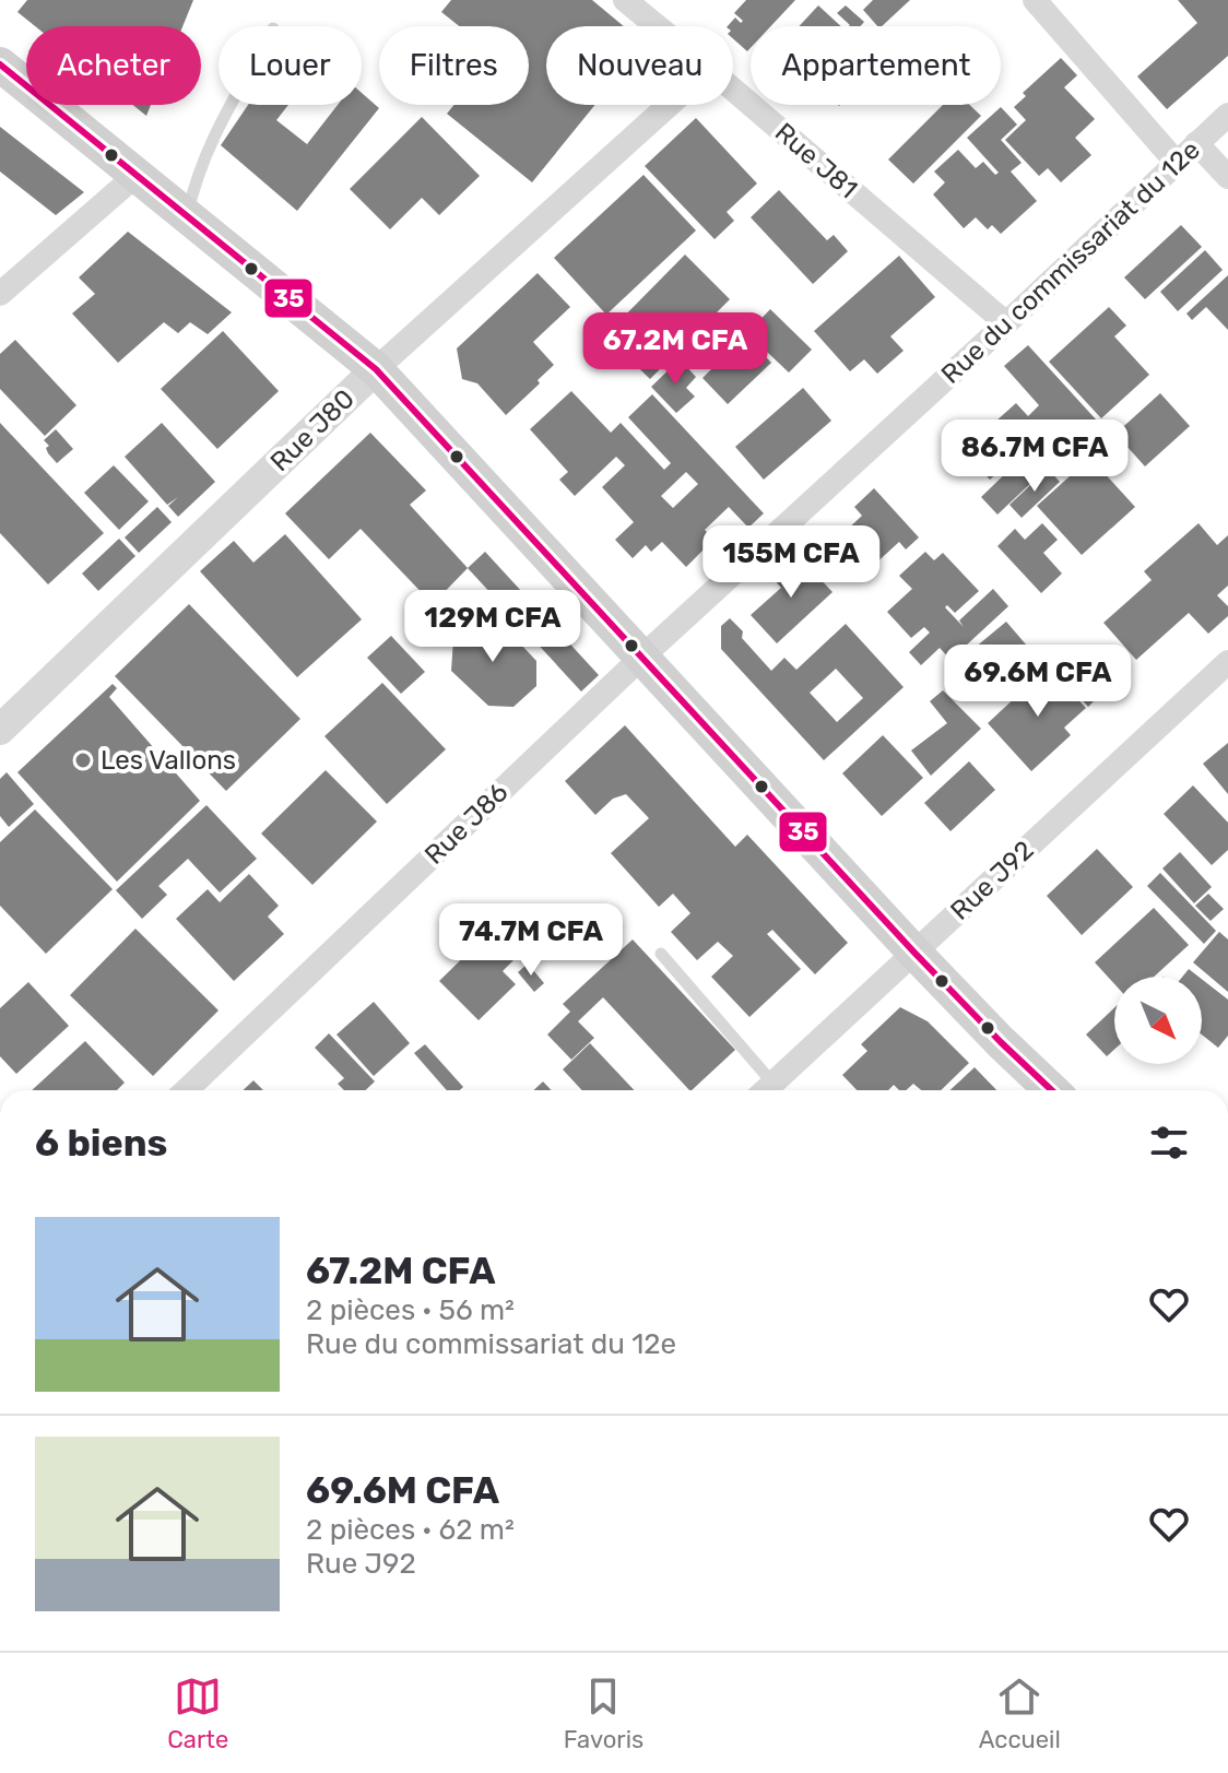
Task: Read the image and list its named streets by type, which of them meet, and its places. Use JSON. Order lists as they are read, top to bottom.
{
  "streets": {
    "street": [
      "Rue J81",
      "Rue du commissariat du 12e",
      "Rue J80",
      "Rue J86",
      "Rue J92"
    ]
  },
  "crossings": [
    ["Rue J81", "Rue du commissariat du 12e"],
    ["Rue du commissariat du 12e", "Rue J86"]
  ],
  "places": ["Les Vallons"],
  "lines": ["transit line 35"],
  "north": "bottom right",
  "page": {
    "chip": [
      "Acheter",
      "Louer",
      "Filtres",
      "Nouveau",
      "Appartement"
    ],
    "price": [
      "67.2M CFA",
      "86.7M CFA",
      "155M CFA",
      "129M CFA",
      "69.6M CFA",
      "74.7M CFA"
    ],
    "heading": "6 biens",
    "list": [
      {
        "name": "67.2M CFA",
        "note": "2 pièces · 56 m² · Rue du commissariat du 12e"
      },
      {
        "name": "69.6M CFA",
        "note": "2 pièces · 62 m² · Rue J92"
      }
    ],
    "tabs": ["Carte", "Favoris", "Accueil"]
  }
}
